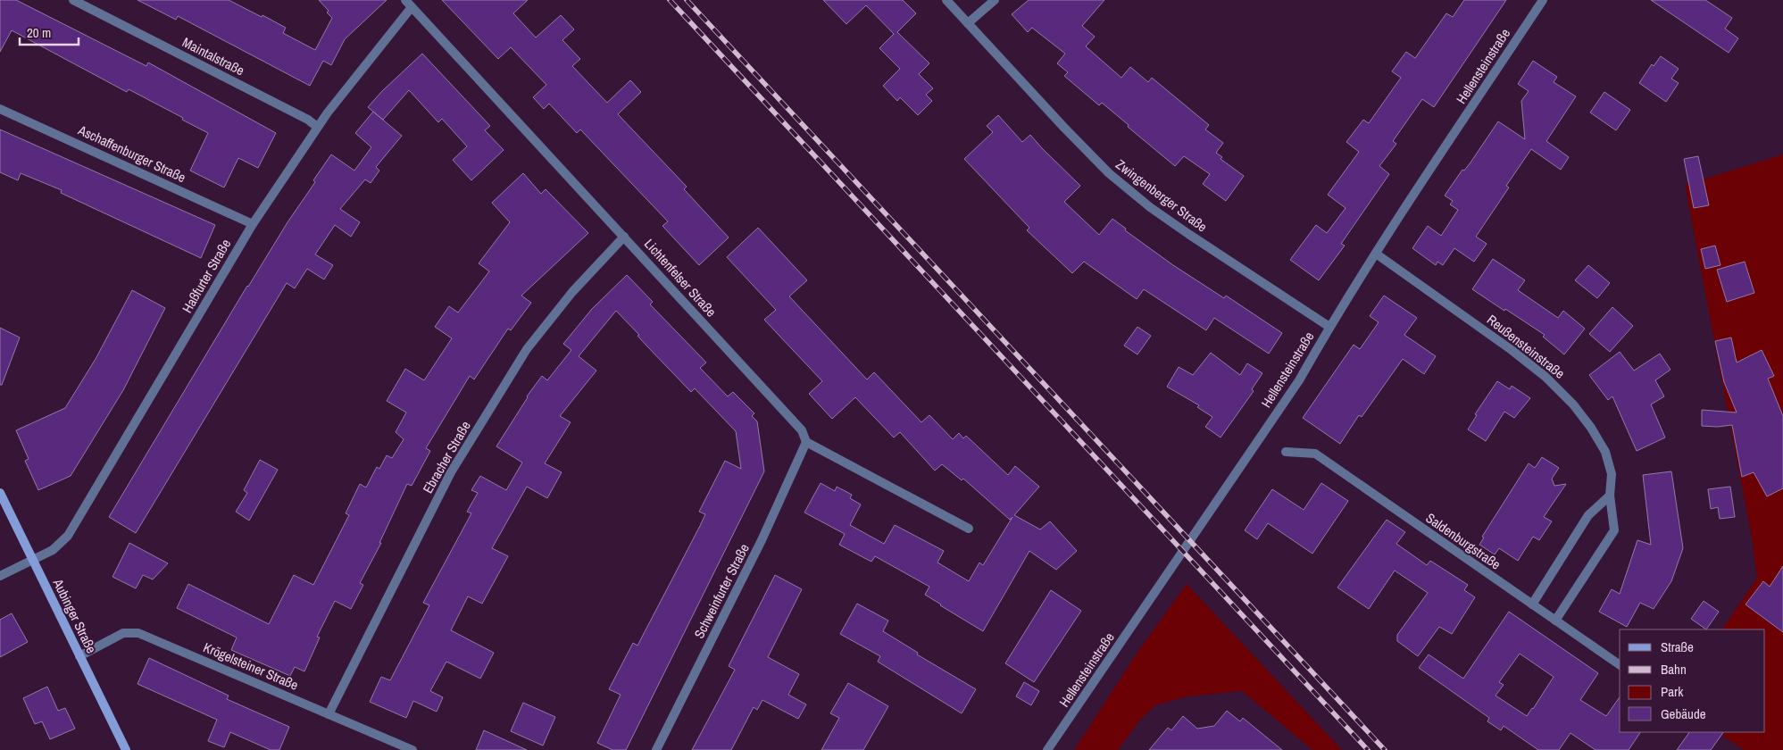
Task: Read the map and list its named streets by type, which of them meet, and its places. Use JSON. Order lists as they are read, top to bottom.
{
  "streets": {
    "main road": ["Aubinger Straße"],
    "street": [
      "Maintalstraße",
      "Hellensteinstraße",
      "Aschaffenburger Straße",
      "Zwingenberger Straße",
      "Haßfurter Straße",
      "Lichtenfelser Straße",
      "Reußensteinstraße",
      "Ebracher Straße",
      "Saldenburgstraße",
      "Schweinfurter Straße",
      "Krögelsteiner Straße"
    ]
  },
  "crossings": [
    ["Maintalstraße", "Haßfurter Straße"],
    ["Hellensteinstraße", "Zwingenberger Straße"],
    ["Hellensteinstraße", "Reußensteinstraße"],
    ["Aschaffenburger Straße", "Haßfurter Straße"],
    ["Haßfurter Straße", "Lichtenfelser Straße"],
    ["Haßfurter Straße", "Aubinger Straße"],
    ["Lichtenfelser Straße", "Ebracher Straße"],
    ["Lichtenfelser Straße", "Schweinfurter Straße"],
    ["Reußensteinstraße", "Saldenburgstraße"],
    ["Ebracher Straße", "Krögelsteiner Straße"],
    ["Aubinger Straße", "Krögelsteiner Straße"]
  ],
  "legend": [
    "Straße",
    "Bahn",
    "Park",
    "Gebäude"
  ],
  "scale_bar": "20 m"
}
